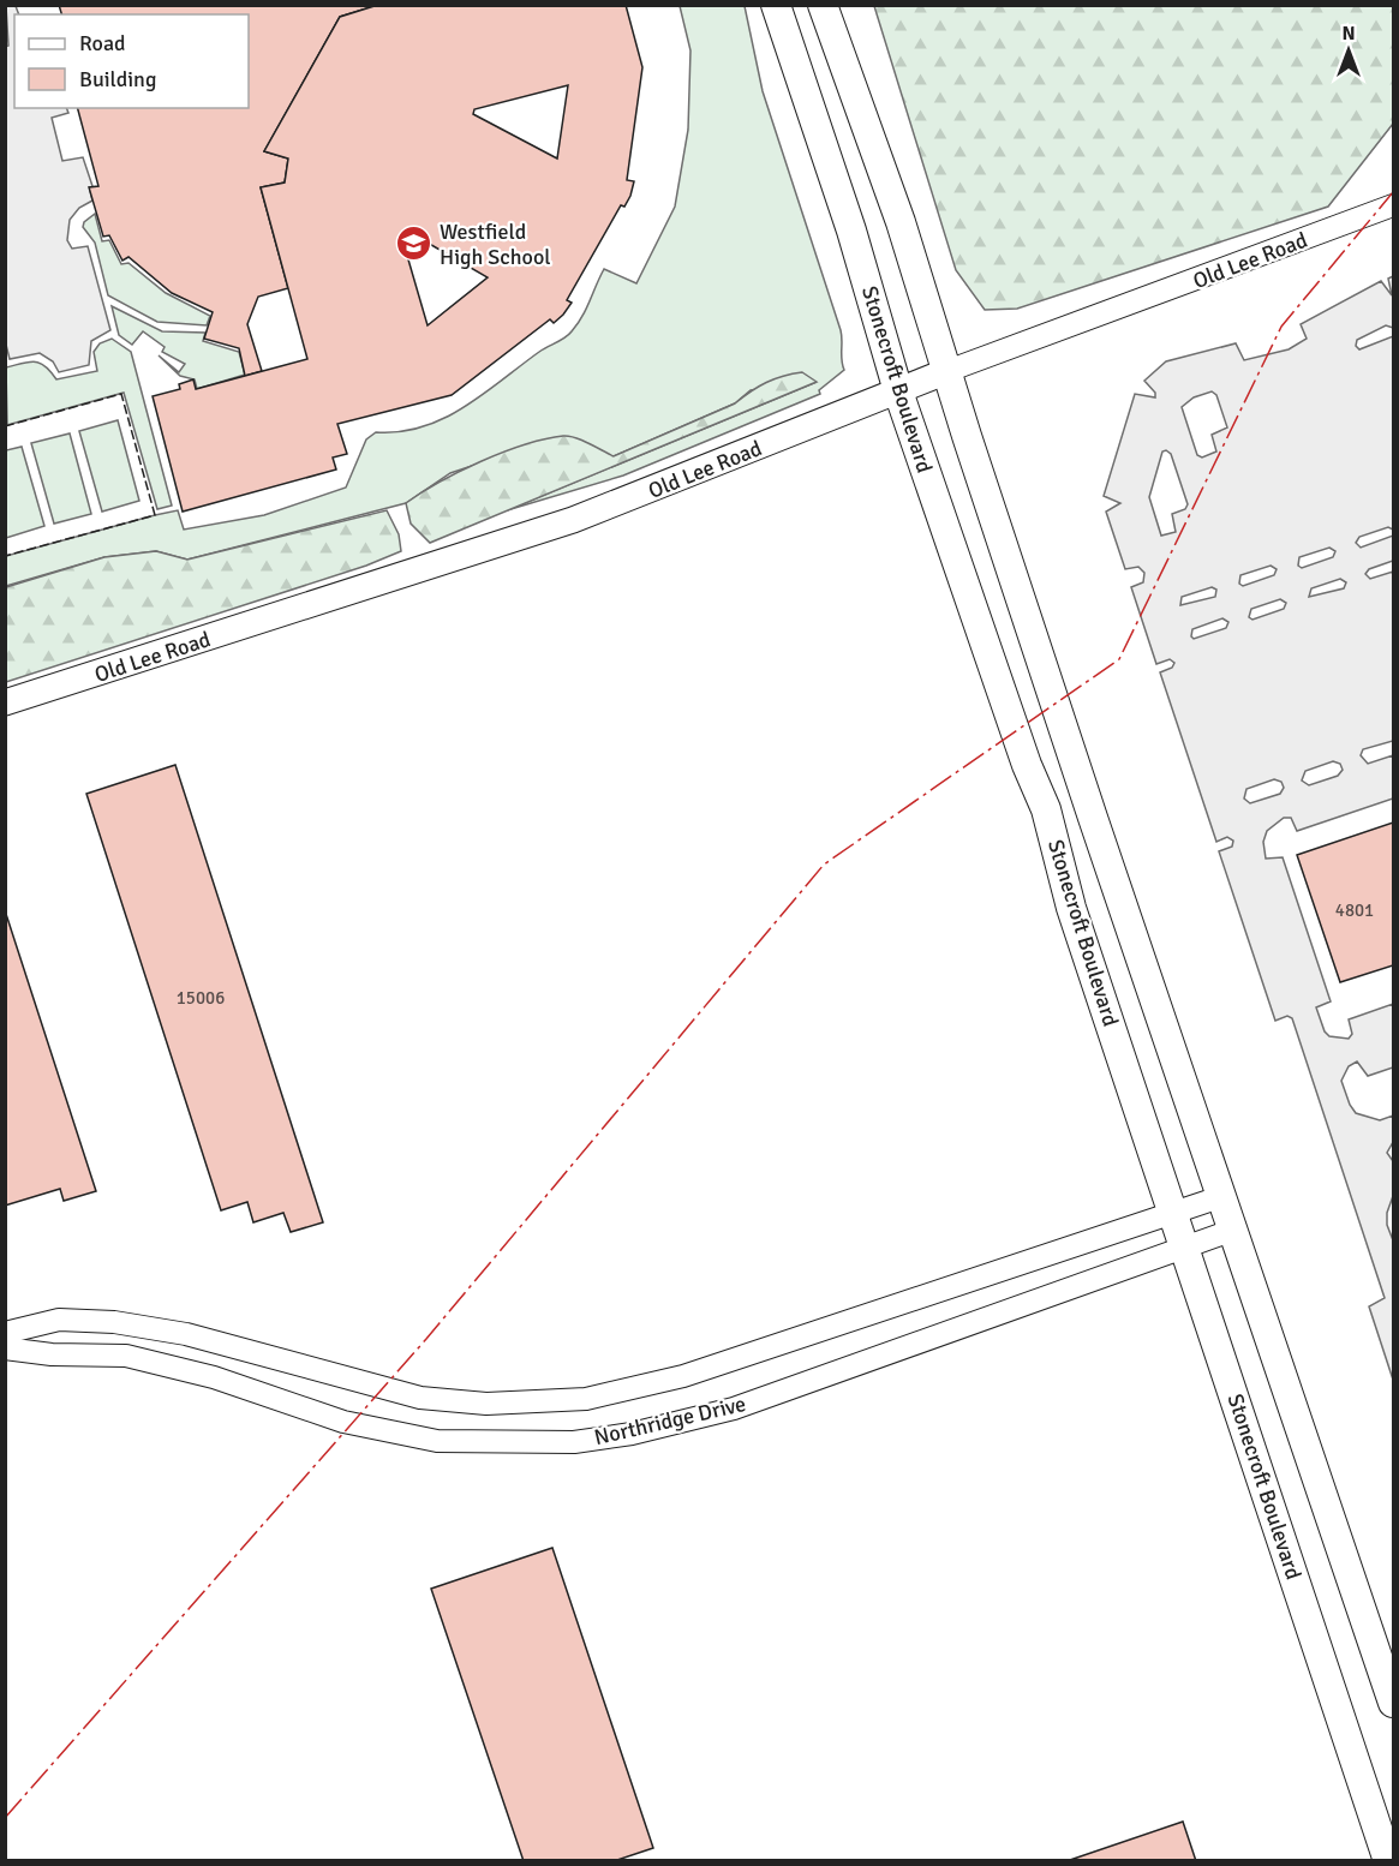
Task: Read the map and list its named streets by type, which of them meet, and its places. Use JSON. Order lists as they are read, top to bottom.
{
  "streets": {
    "main road": ["Stonecroft Boulevard"],
    "street": ["Old Lee Road", "Northridge Drive"]
  },
  "crossings": [
    ["Old Lee Road", "Stonecroft Boulevard"],
    ["Stonecroft Boulevard", "Northridge Drive"]
  ],
  "places": {
    "school or university": ["Westfield High School"]
  },
  "house_numbers": ["4801", "15006"],
  "legend": ["Road", "Building"],
  "north": "top"
}
